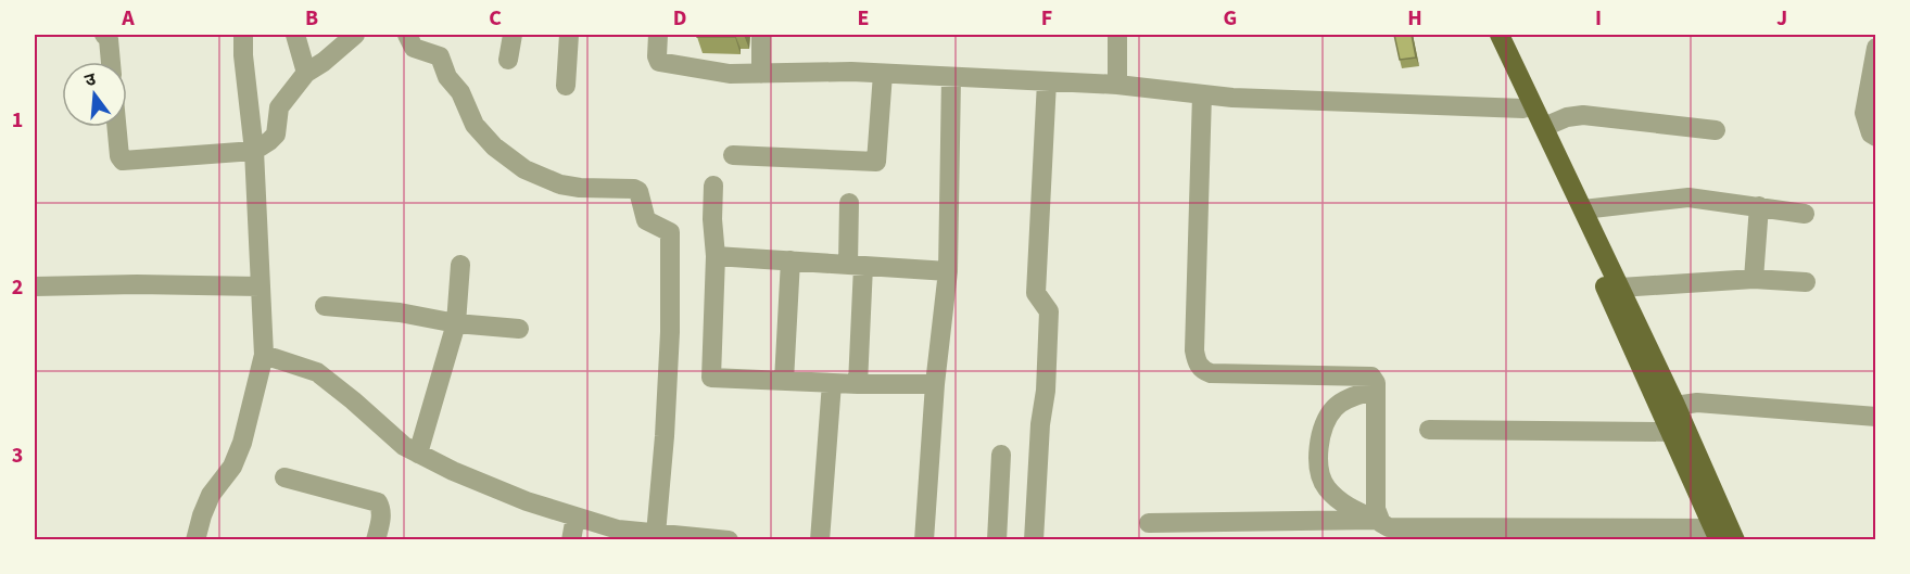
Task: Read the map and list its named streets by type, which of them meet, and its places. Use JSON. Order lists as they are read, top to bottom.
{
  "north": "top",
  "grid": {
    "columns": [
      "A",
      "B",
      "C",
      "D",
      "E",
      "F",
      "G",
      "H",
      "I",
      "J"
    ],
    "rows": ["1", "2", "3"]
  }
}
